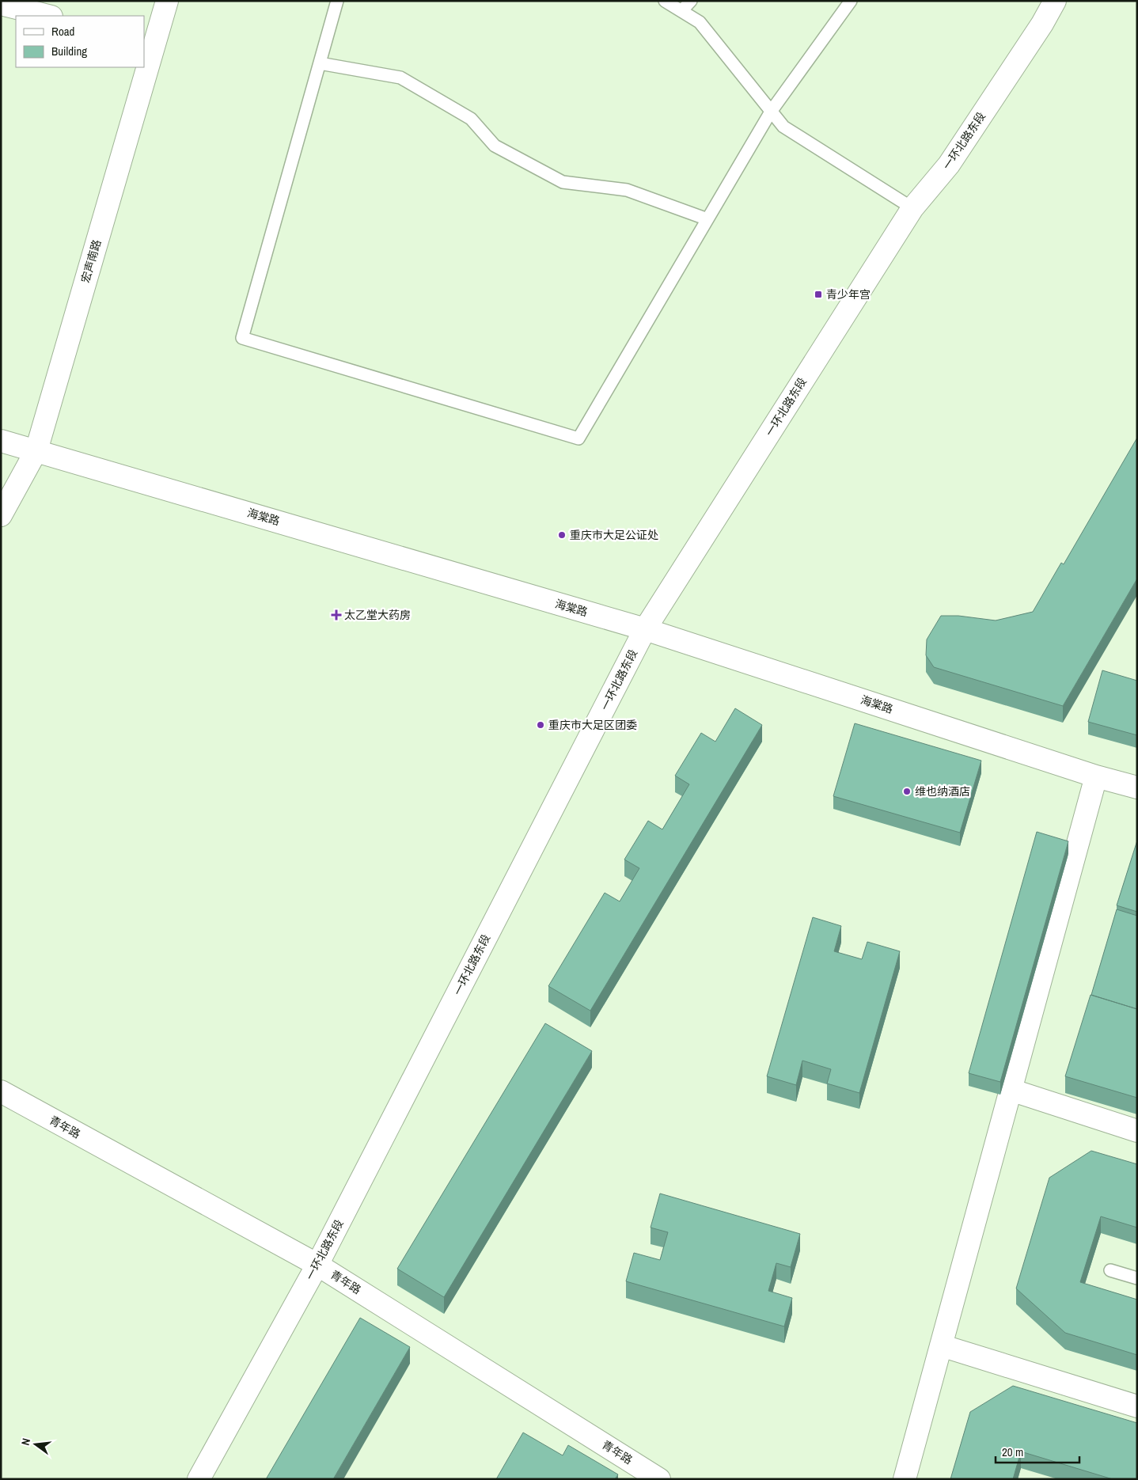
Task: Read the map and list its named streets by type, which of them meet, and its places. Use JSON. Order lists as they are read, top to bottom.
{
  "streets": {
    "street": [
      "一环北路东段",
      "宏声南路",
      "海棠路",
      "青年路"
    ]
  },
  "crossings": [
    ["一环北路东段", "海棠路"],
    ["一环北路东段", "青年路"],
    ["宏声南路", "海棠路"]
  ],
  "places": {
    "transit": ["青少年宫"],
    "other": ["重庆市大足公证处", "重庆市大足区团委", "维也纳酒店"],
    "health": ["太乙堂大药房"]
  },
  "legend": ["Road", "Building"],
  "scale_bar": "20 m",
  "north": "left"
}
